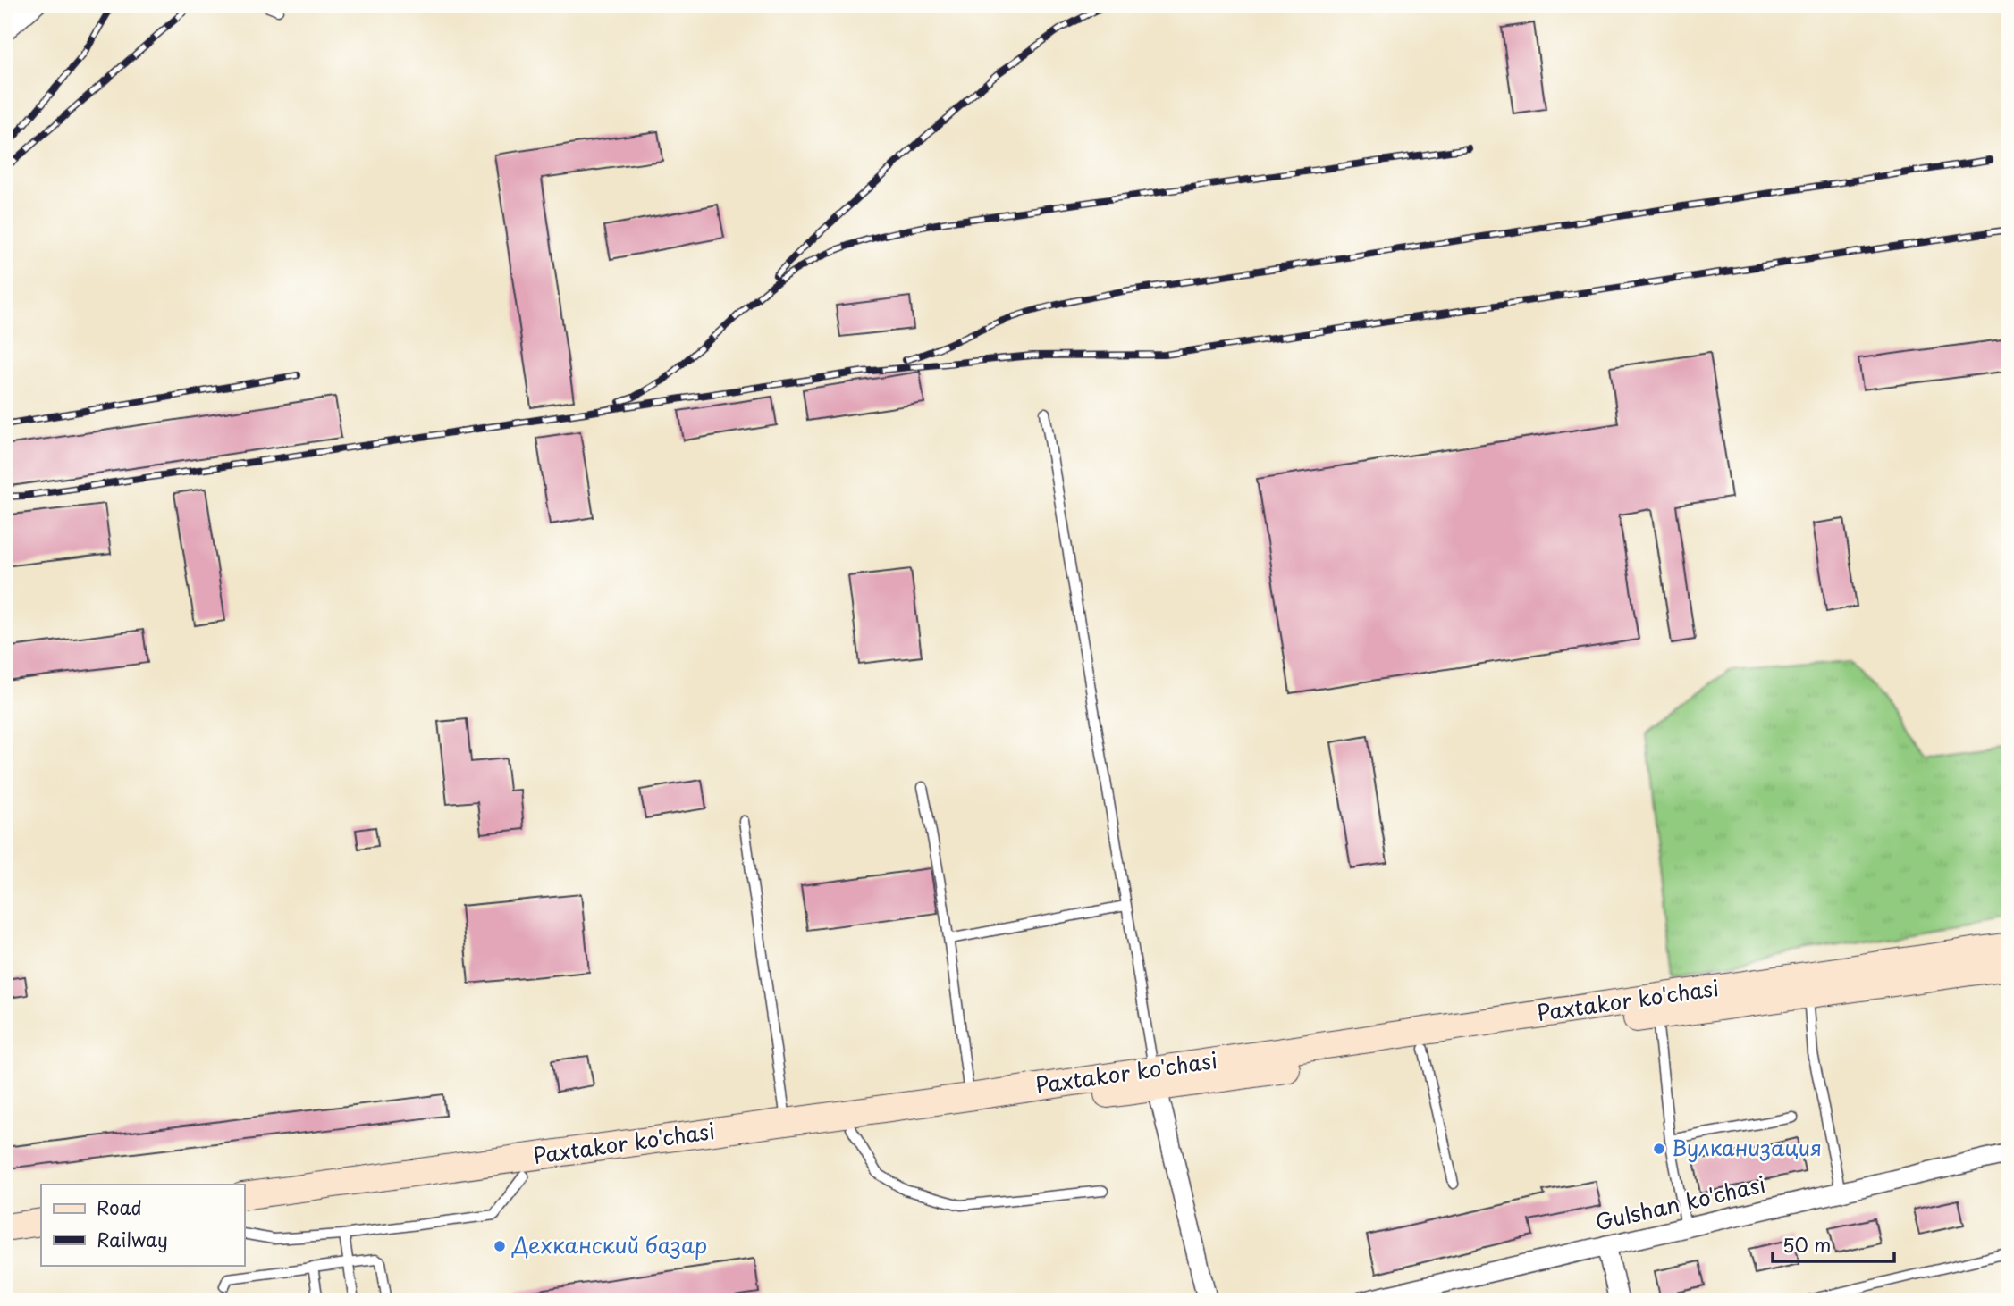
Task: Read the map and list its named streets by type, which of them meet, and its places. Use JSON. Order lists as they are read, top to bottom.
{
  "streets": {
    "main road": ["Paxtakor ko'chasi"],
    "street": ["Gulshan ko'chasi"]
  },
  "places": ["Вулканизация", "Дехканский базар"],
  "legend": ["Road", "Railway"],
  "scale_bar": "50 m"
}
